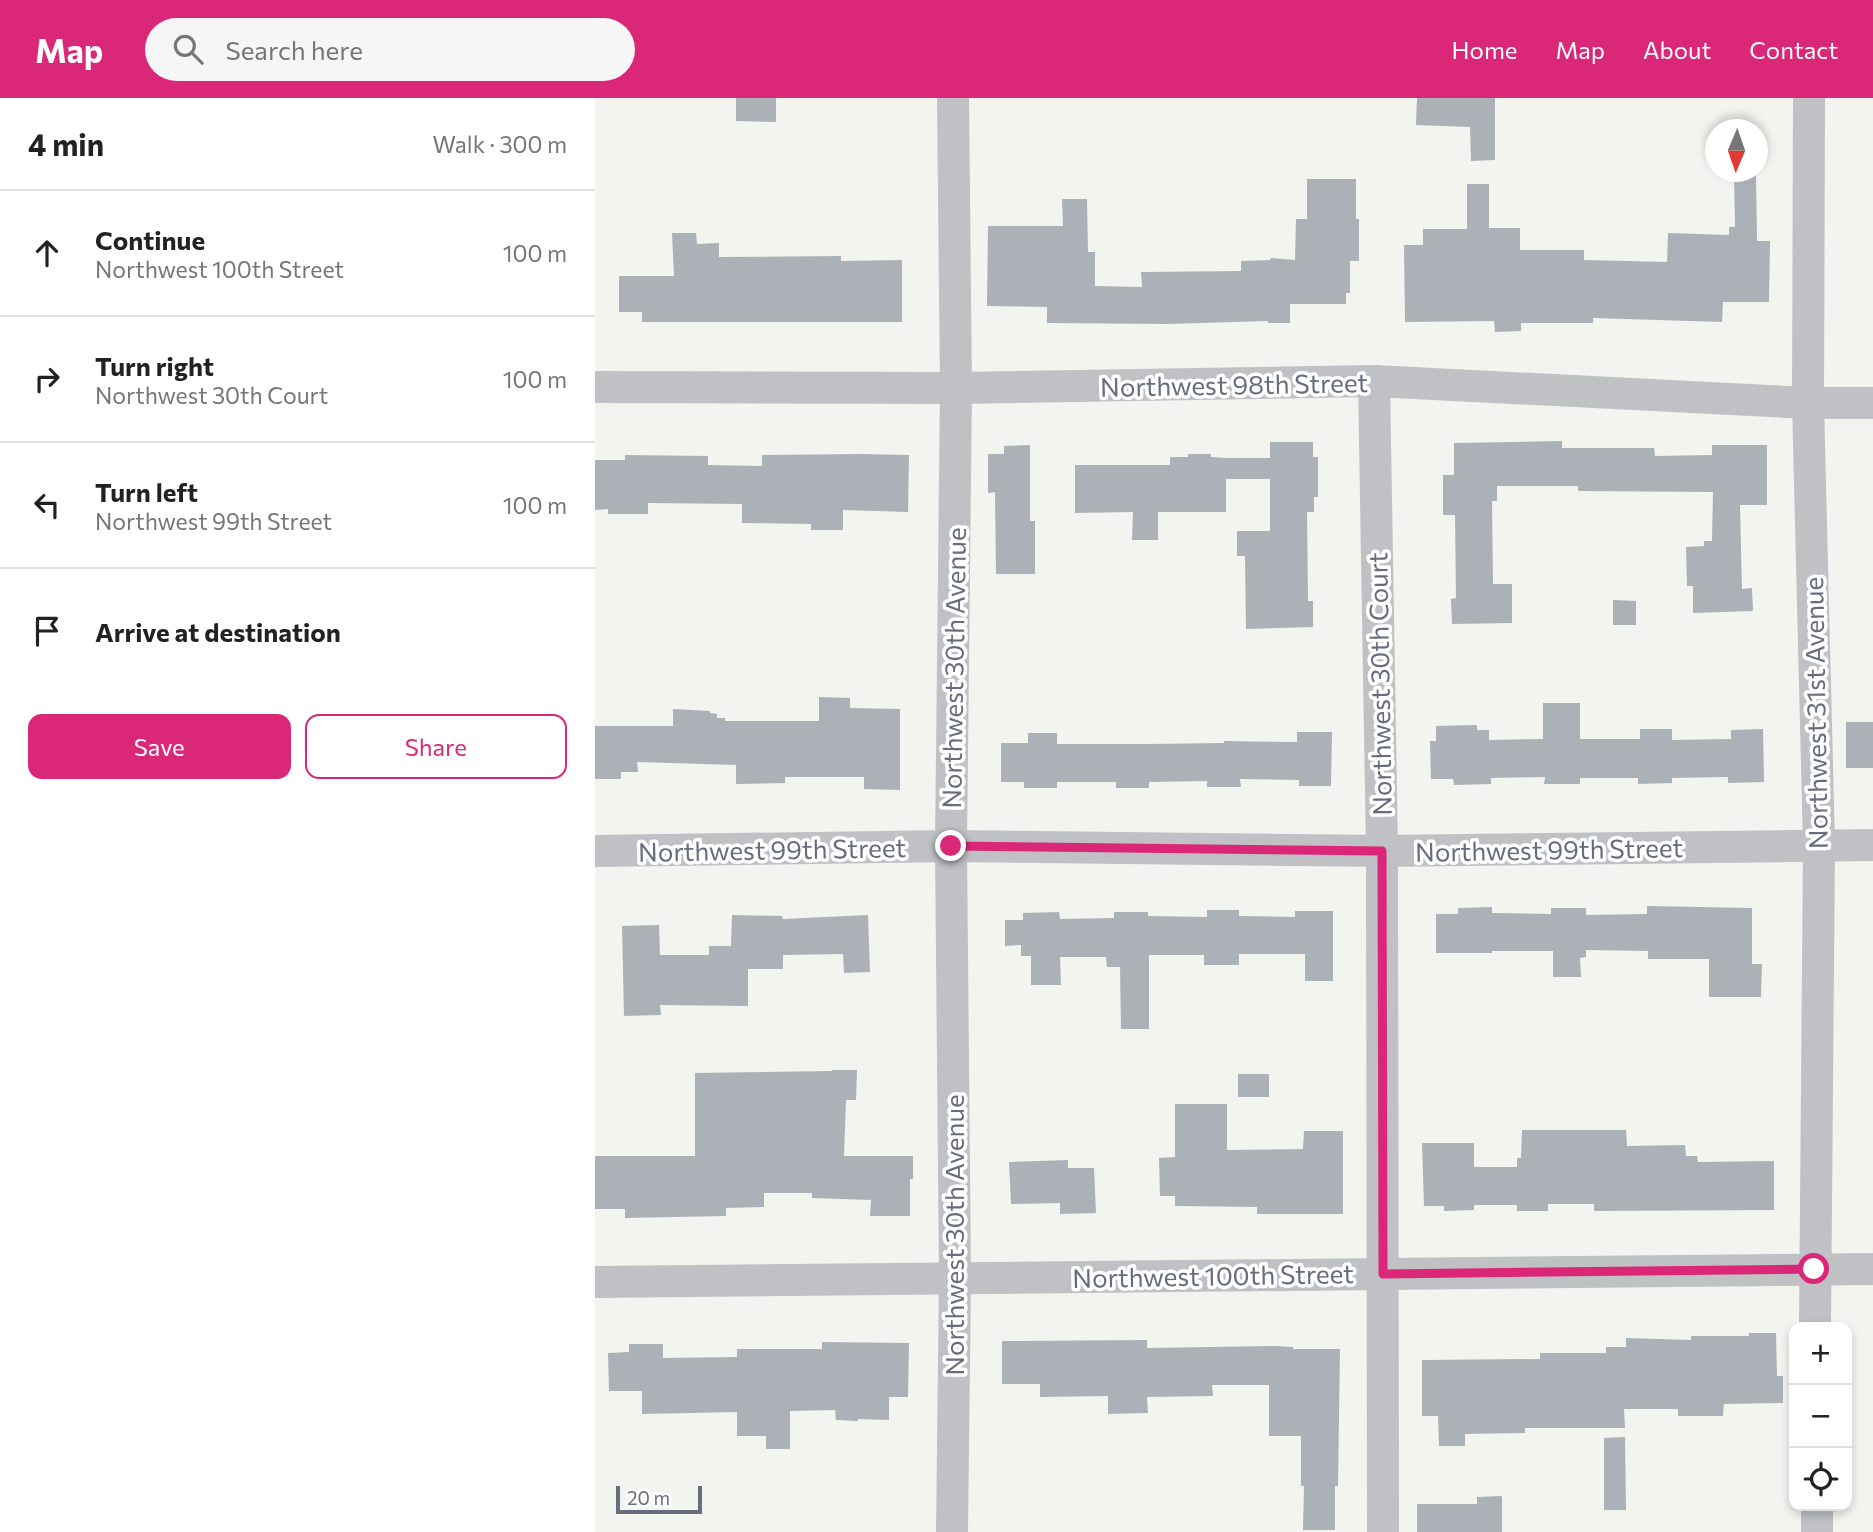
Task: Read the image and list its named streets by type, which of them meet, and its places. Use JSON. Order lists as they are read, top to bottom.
{
  "streets": {
    "street": [
      "Northwest 98th Street",
      "Northwest 30th Avenue",
      "Northwest 30th Court",
      "Northwest 31st Avenue",
      "Northwest 99th Street",
      "Northwest 100th Street"
    ]
  },
  "crossings": [
    ["Northwest 98th Street", "Northwest 30th Avenue"],
    ["Northwest 98th Street", "Northwest 30th Court"],
    ["Northwest 98th Street", "Northwest 31st Avenue"],
    ["Northwest 30th Avenue", "Northwest 99th Street"],
    ["Northwest 30th Avenue", "Northwest 100th Street"],
    ["Northwest 30th Court", "Northwest 99th Street"],
    ["Northwest 30th Court", "Northwest 100th Street"],
    ["Northwest 31st Avenue", "Northwest 99th Street"],
    ["Northwest 31st Avenue", "Northwest 100th Street"]
  ],
  "scale_bar": "20 m",
  "north": "bottom",
  "page": {
    "header": "Map",
    "search": "Search here",
    "nav": [
      "Home",
      "Map",
      "About",
      "Contact"
    ],
    "heading": ["4 min", "Walk · 300 m"],
    "list": [
      ["Continue", "Northwest 100th Street", "100 m"],
      ["Turn right", "Northwest 30th Court", "100 m"],
      ["Turn left", "Northwest 99th Street", "100 m"],
      "Arrive at destination"
    ],
    "buttons": ["Save", "Share"],
    "map_buttons": ["+", "−"],
    "scale": "20 m"
  }
}
